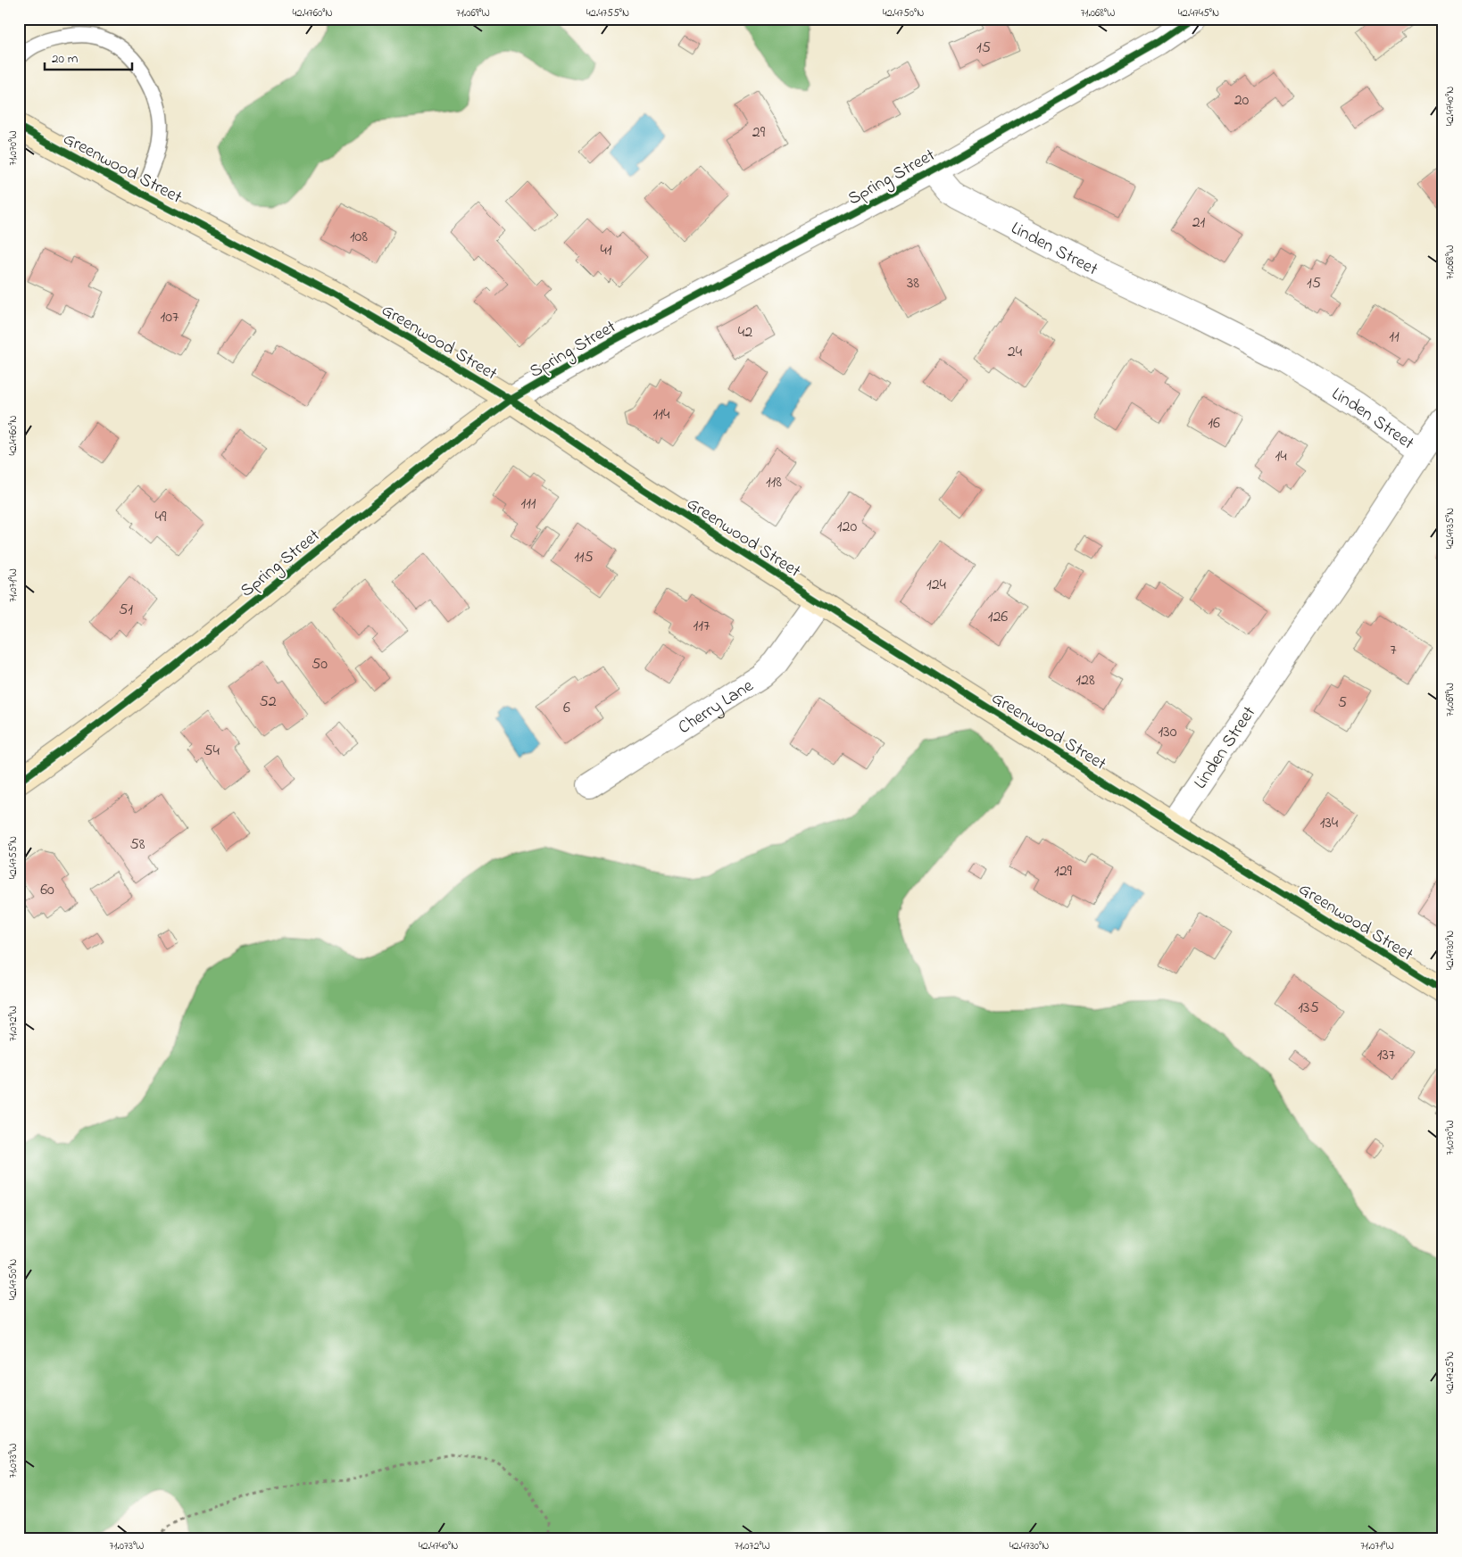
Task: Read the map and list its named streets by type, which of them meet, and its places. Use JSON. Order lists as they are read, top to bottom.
{
  "streets": {
    "street": [
      "Greenwood Street",
      "Spring Street",
      "Linden Street",
      "Cherry Lane"
    ]
  },
  "crossings": [
    ["Greenwood Street", "Spring Street"],
    ["Greenwood Street", "Linden Street"],
    ["Greenwood Street", "Cherry Lane"],
    ["Spring Street", "Linden Street"]
  ],
  "house_numbers": [
    "15",
    "20",
    "29",
    "21",
    "108",
    "41",
    "38",
    "15",
    "107",
    "42",
    "11",
    "24",
    "114",
    "16",
    "14",
    "118",
    "111",
    "49",
    "120",
    "115",
    "124",
    "51",
    "126",
    "117",
    "7",
    "50",
    "128",
    "52",
    "5",
    "6",
    "130",
    "54",
    "134",
    "58",
    "129",
    "60",
    "135",
    "137"
  ],
  "scale_bar": "20 m",
  "coordinates": [
    "42.4760°N",
    "71.069°W",
    "42.4755°N",
    "42.4750°N",
    "71.068°W",
    "42.4745°N",
    "42.4740°N",
    "71.070°W",
    "42.4735°N",
    "71.071°W",
    "42.4730°N",
    "71.072°W",
    "42.4725°N",
    "71.073°W"
  ]
}
